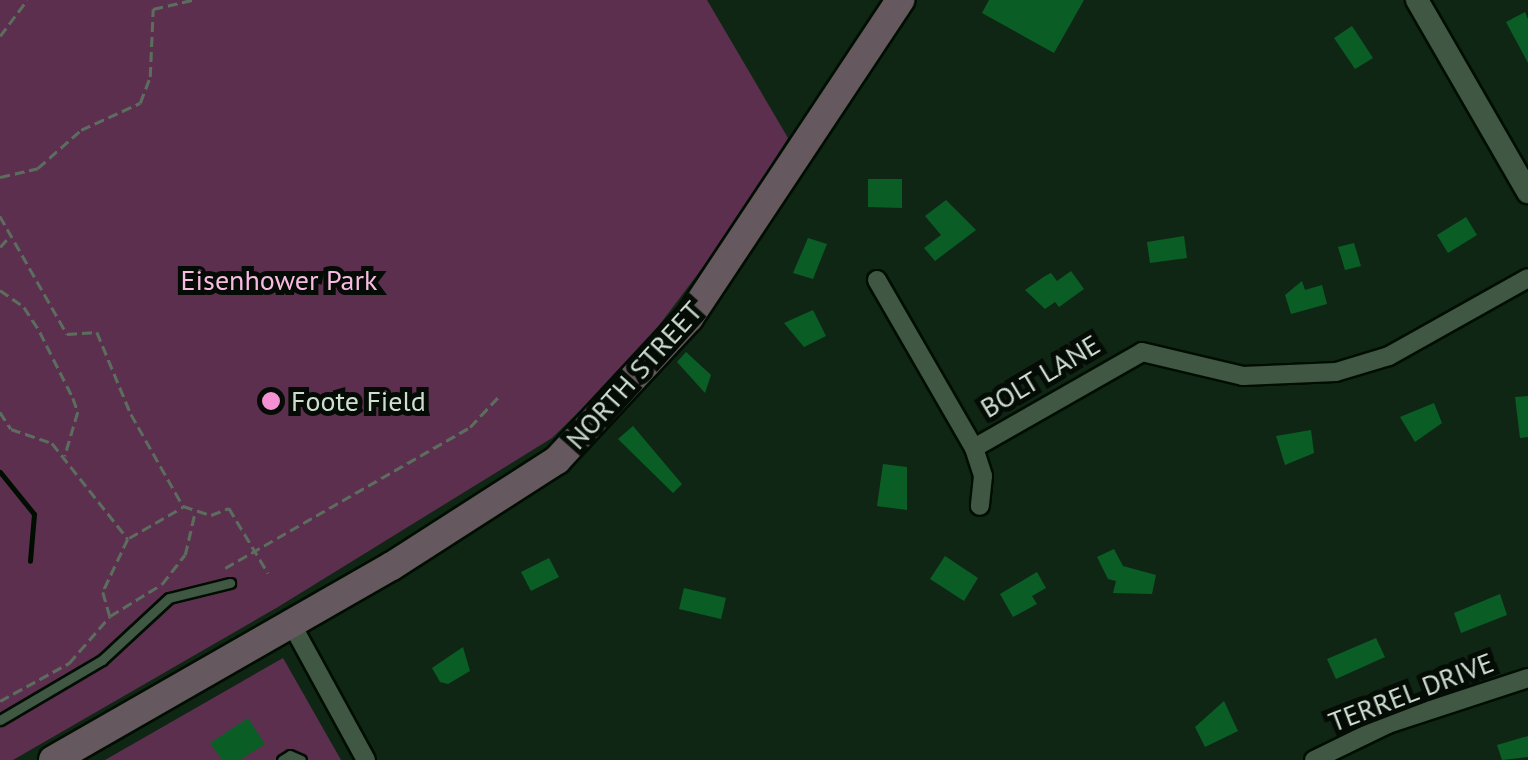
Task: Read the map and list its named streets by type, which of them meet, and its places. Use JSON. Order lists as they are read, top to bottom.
{
  "streets": {
    "main road": ["NORTH STREET"],
    "street": ["BOLT LANE", "TERREL DRIVE"]
  },
  "parks": ["Eisenhower Park"],
  "places": ["Foote Field"]
}
